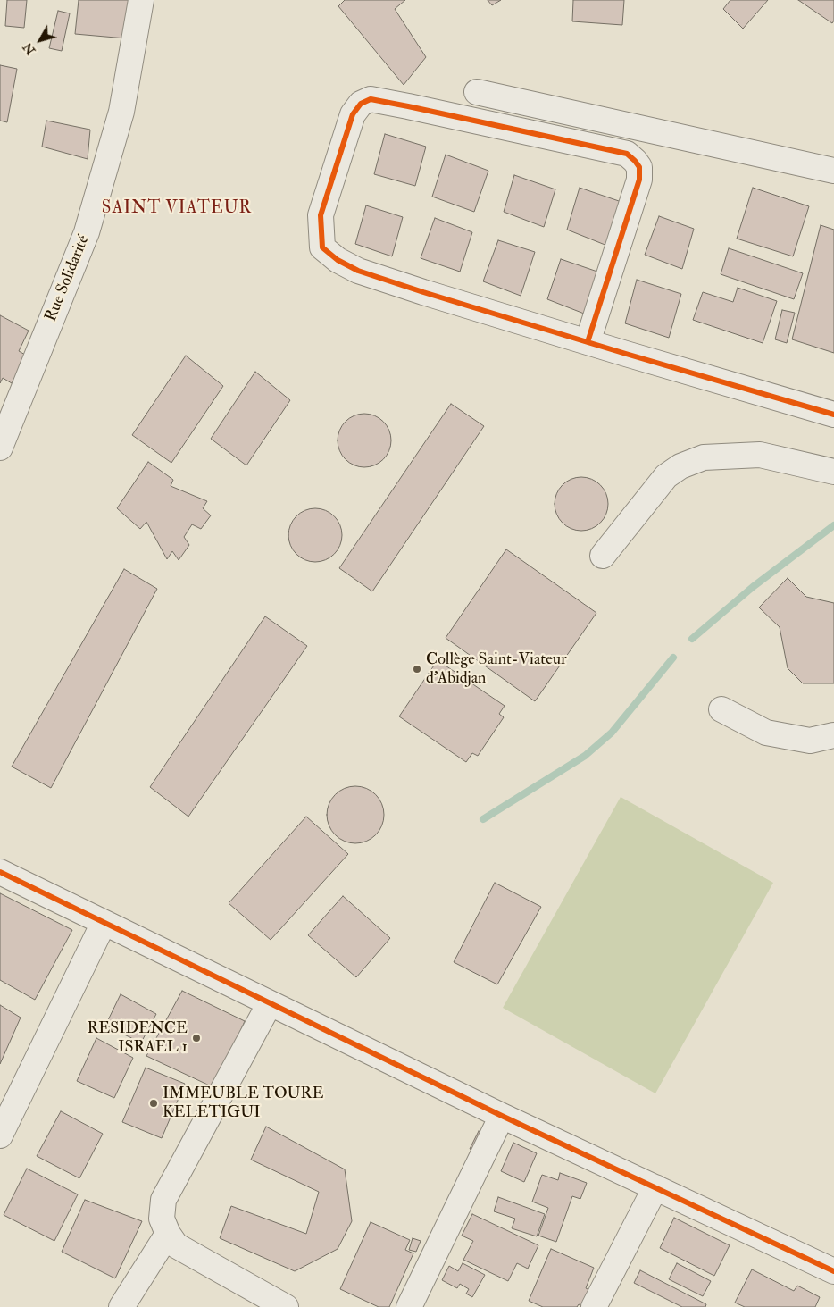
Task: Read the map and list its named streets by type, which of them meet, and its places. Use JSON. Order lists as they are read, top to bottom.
{
  "streets": {
    "street": ["Rue Solidarité"]
  },
  "districts": ["SAINT VIATEUR"],
  "places": ["Collège Saint-Viateur d'Abidjan", "RESIDENCE ISRAEL 1", "IMMEUBLE TOURE KELETIGUI"],
  "north": "bottom left"
}
